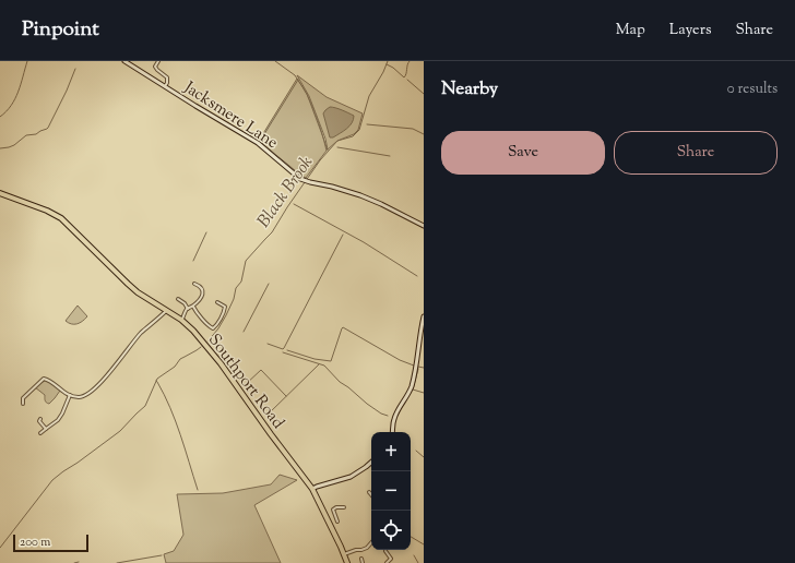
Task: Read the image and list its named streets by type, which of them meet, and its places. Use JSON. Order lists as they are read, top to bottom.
{
  "streets": {
    "highway": ["Southport Road"],
    "main road": ["Jacksmere Lane"]
  },
  "water": ["Black Brook"],
  "scale_bar": "200 m",
  "page": {
    "header": "Pinpoint",
    "nav": ["Map", "Layers", "Share"],
    "heading": ["Nearby", "0 results"],
    "buttons": ["Save", "Share"],
    "map_buttons": ["+", "−"],
    "scale": "200 m"
  }
}
